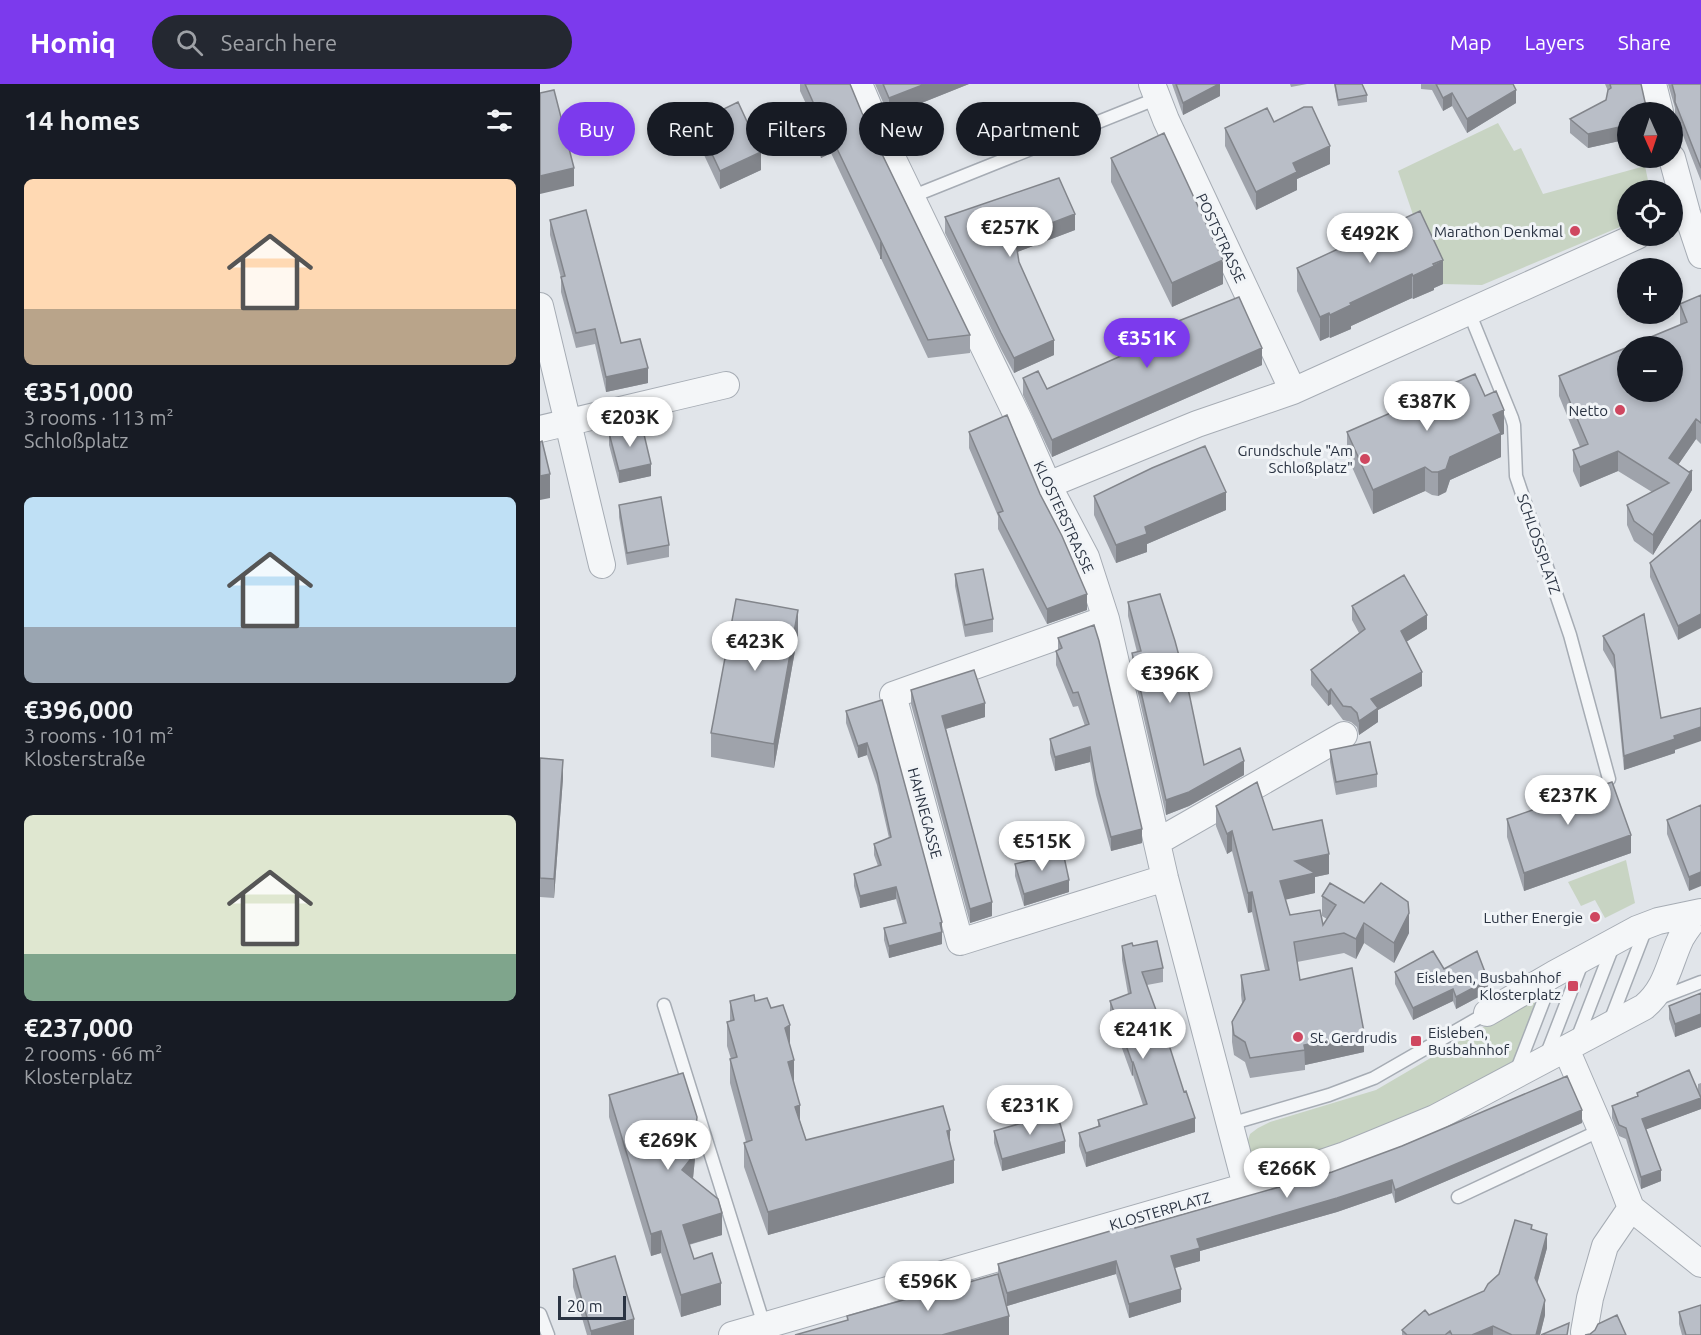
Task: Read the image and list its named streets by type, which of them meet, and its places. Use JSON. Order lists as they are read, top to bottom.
{
  "streets": {
    "street": [
      "POSTSTRASSE",
      "KLOSTERSTRASSE",
      "HAHNEGASSE",
      "KLOSTERPLATZ"
    ],
    "lane": ["SCHLOSSPLATZ"]
  },
  "crossings": [
    ["KLOSTERSTRASSE", "HAHNEGASSE"],
    ["KLOSTERSTRASSE", "KLOSTERPLATZ"]
  ],
  "places": {
    "other": [
      "Marathon Denkmal",
      "Netto",
      "Grundschule \"Am Schloßplatz\"",
      "Luther Energie",
      "St. Gerdrudis"
    ],
    "transit": ["Eisleben, Busbahnhof Klosterplatz", "Eisleben, Busbahnhof"]
  },
  "scale_bar": "20 m",
  "north": "bottom",
  "page": {
    "header": "Homiq",
    "search": "Search here",
    "nav": ["Map", "Layers", "Share"],
    "heading": "14 homes",
    "map_buttons": ["+", "−"],
    "chip": [
      "Buy",
      "Rent",
      "Filters",
      "New",
      "Apartment"
    ],
    "list": [
      {
        "name": "€351,000",
        "note": "3 rooms · 113 m² · Schloßplatz"
      },
      {
        "name": "€396,000",
        "note": "3 rooms · 101 m² · Klosterstraße"
      },
      {
        "name": "€237,000",
        "note": "2 rooms · 66 m² · Klosterplatz"
      }
    ],
    "price": [
      "€257K",
      "€492K",
      "€351K",
      "€387K",
      "€203K",
      "€423K",
      "€396K",
      "€237K",
      "€515K",
      "€241K",
      "€231K",
      "€269K",
      "€266K",
      "€596K"
    ],
    "scale": "20 m"
  }
}
